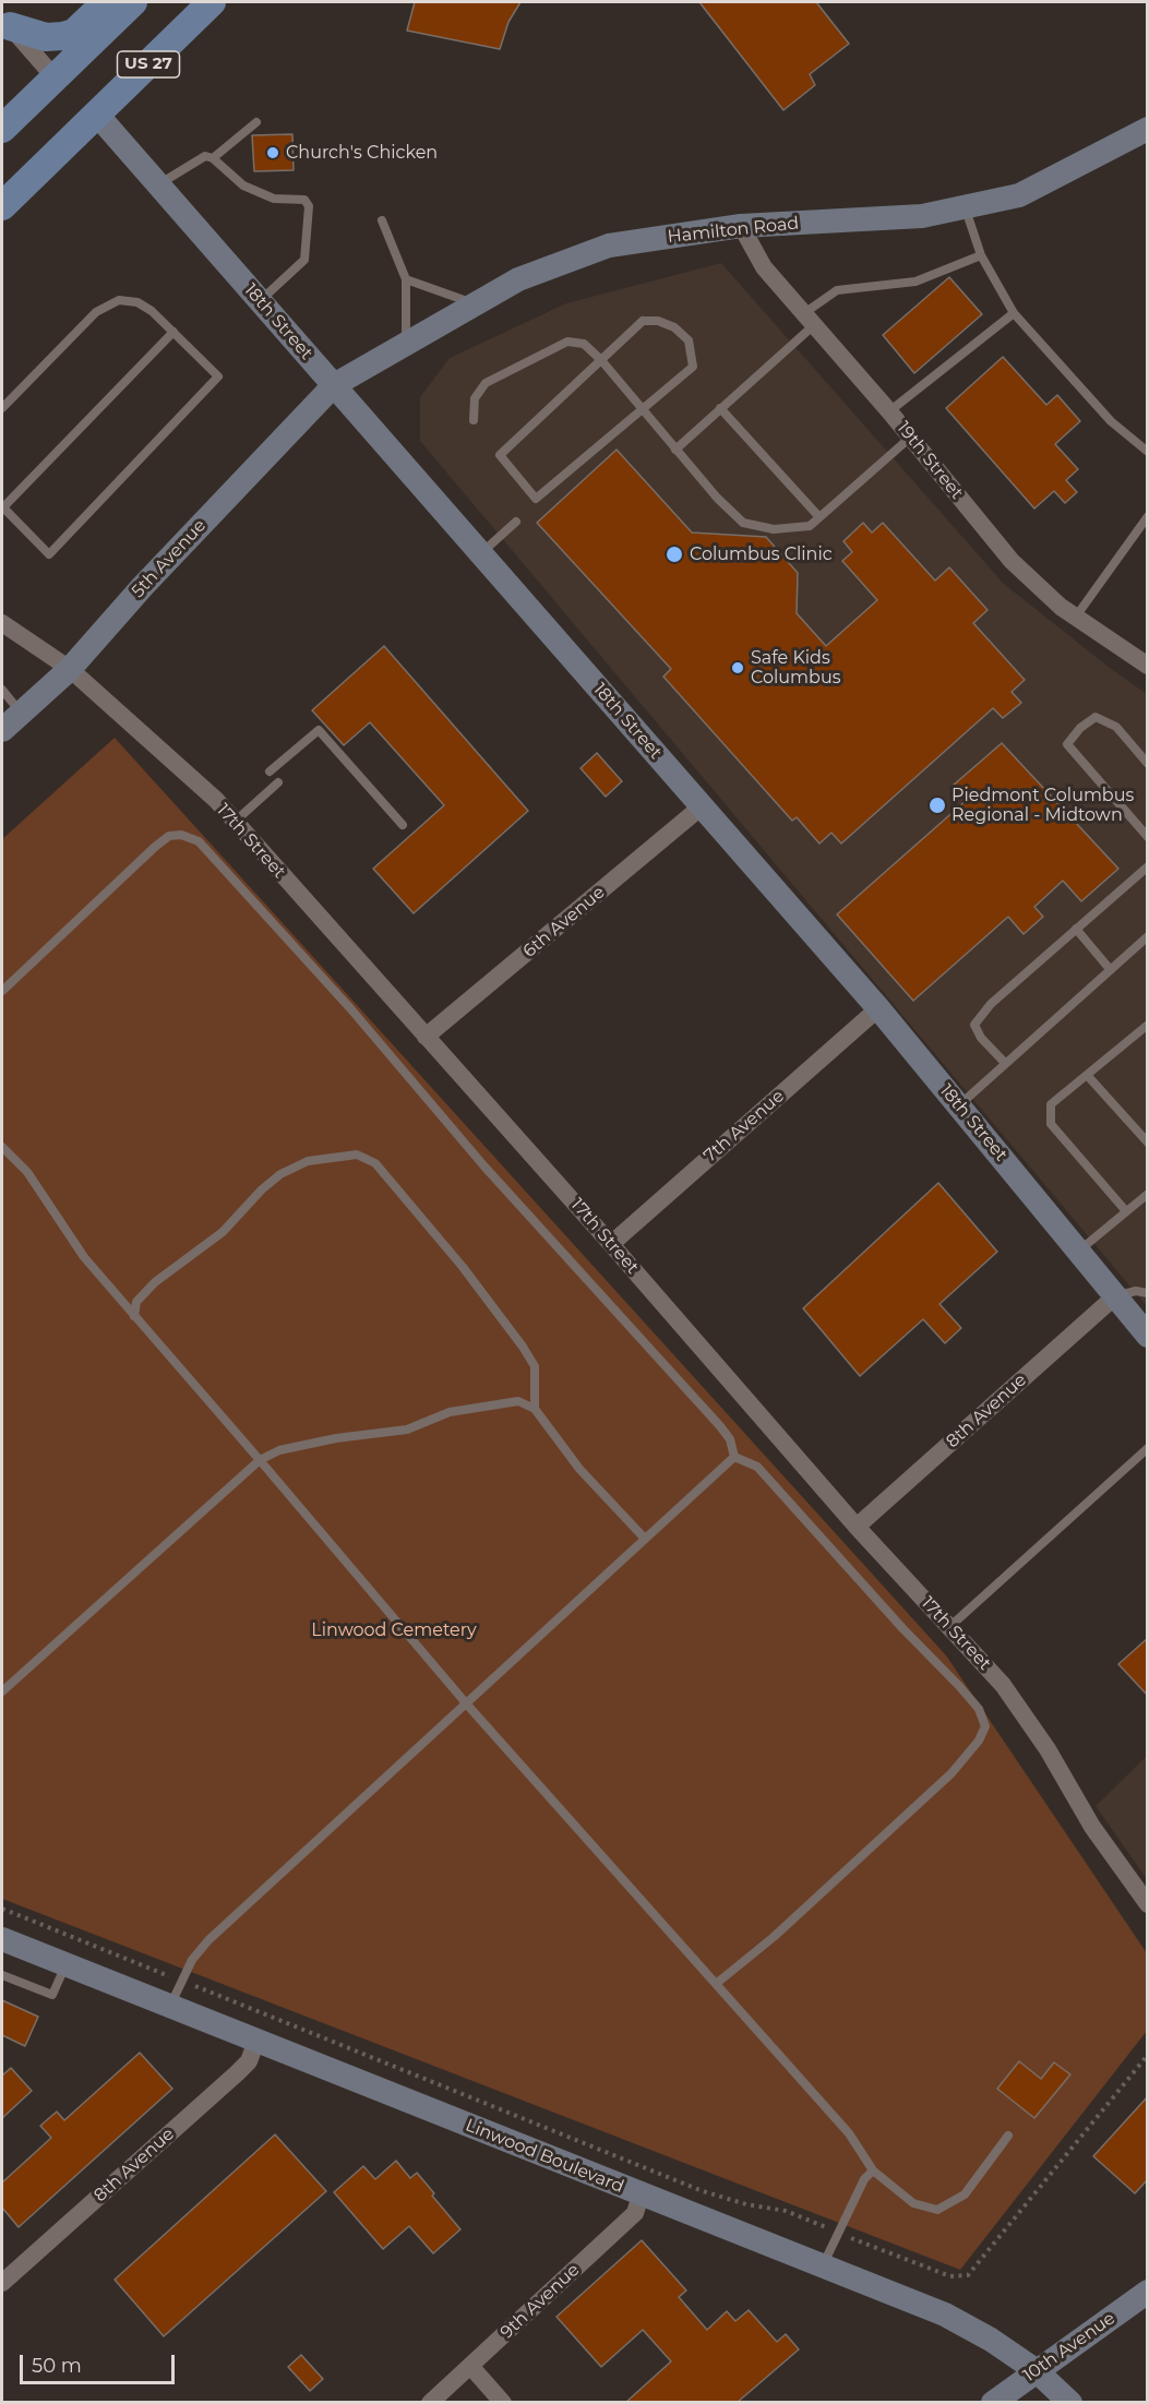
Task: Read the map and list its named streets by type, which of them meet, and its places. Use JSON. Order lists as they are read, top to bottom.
{
  "streets": {
    "main road": ["US 27"],
    "street": [
      "Hamilton Road",
      "18th Street",
      "19th Street",
      "5th Avenue",
      "17th Street",
      "6th Avenue",
      "7th Avenue",
      "8th Avenue",
      "Linwood Boulevard",
      "9th Avenue",
      "10th Avenue"
    ]
  },
  "crossings": [
    ["US 27", "18th Street"],
    ["Hamilton Road", "18th Street"],
    ["Hamilton Road", "19th Street"],
    ["Hamilton Road", "5th Avenue"],
    ["18th Street", "5th Avenue"],
    ["18th Street", "6th Avenue"],
    ["18th Street", "7th Avenue"],
    ["18th Street", "8th Avenue"],
    ["5th Avenue", "17th Street"],
    ["17th Street", "6th Avenue"],
    ["17th Street", "7th Avenue"],
    ["17th Street", "8th Avenue"],
    ["8th Avenue", "Linwood Boulevard"],
    ["Linwood Boulevard", "9th Avenue"],
    ["Linwood Boulevard", "10th Avenue"]
  ],
  "parks": ["Linwood Cemetery"],
  "places": [
    "Church's Chicken",
    "Columbus Clinic",
    "Safe Kids Columbus",
    "Piedmont Columbus Regional - Midtown"
  ],
  "scale_bar": "50 m"
}
